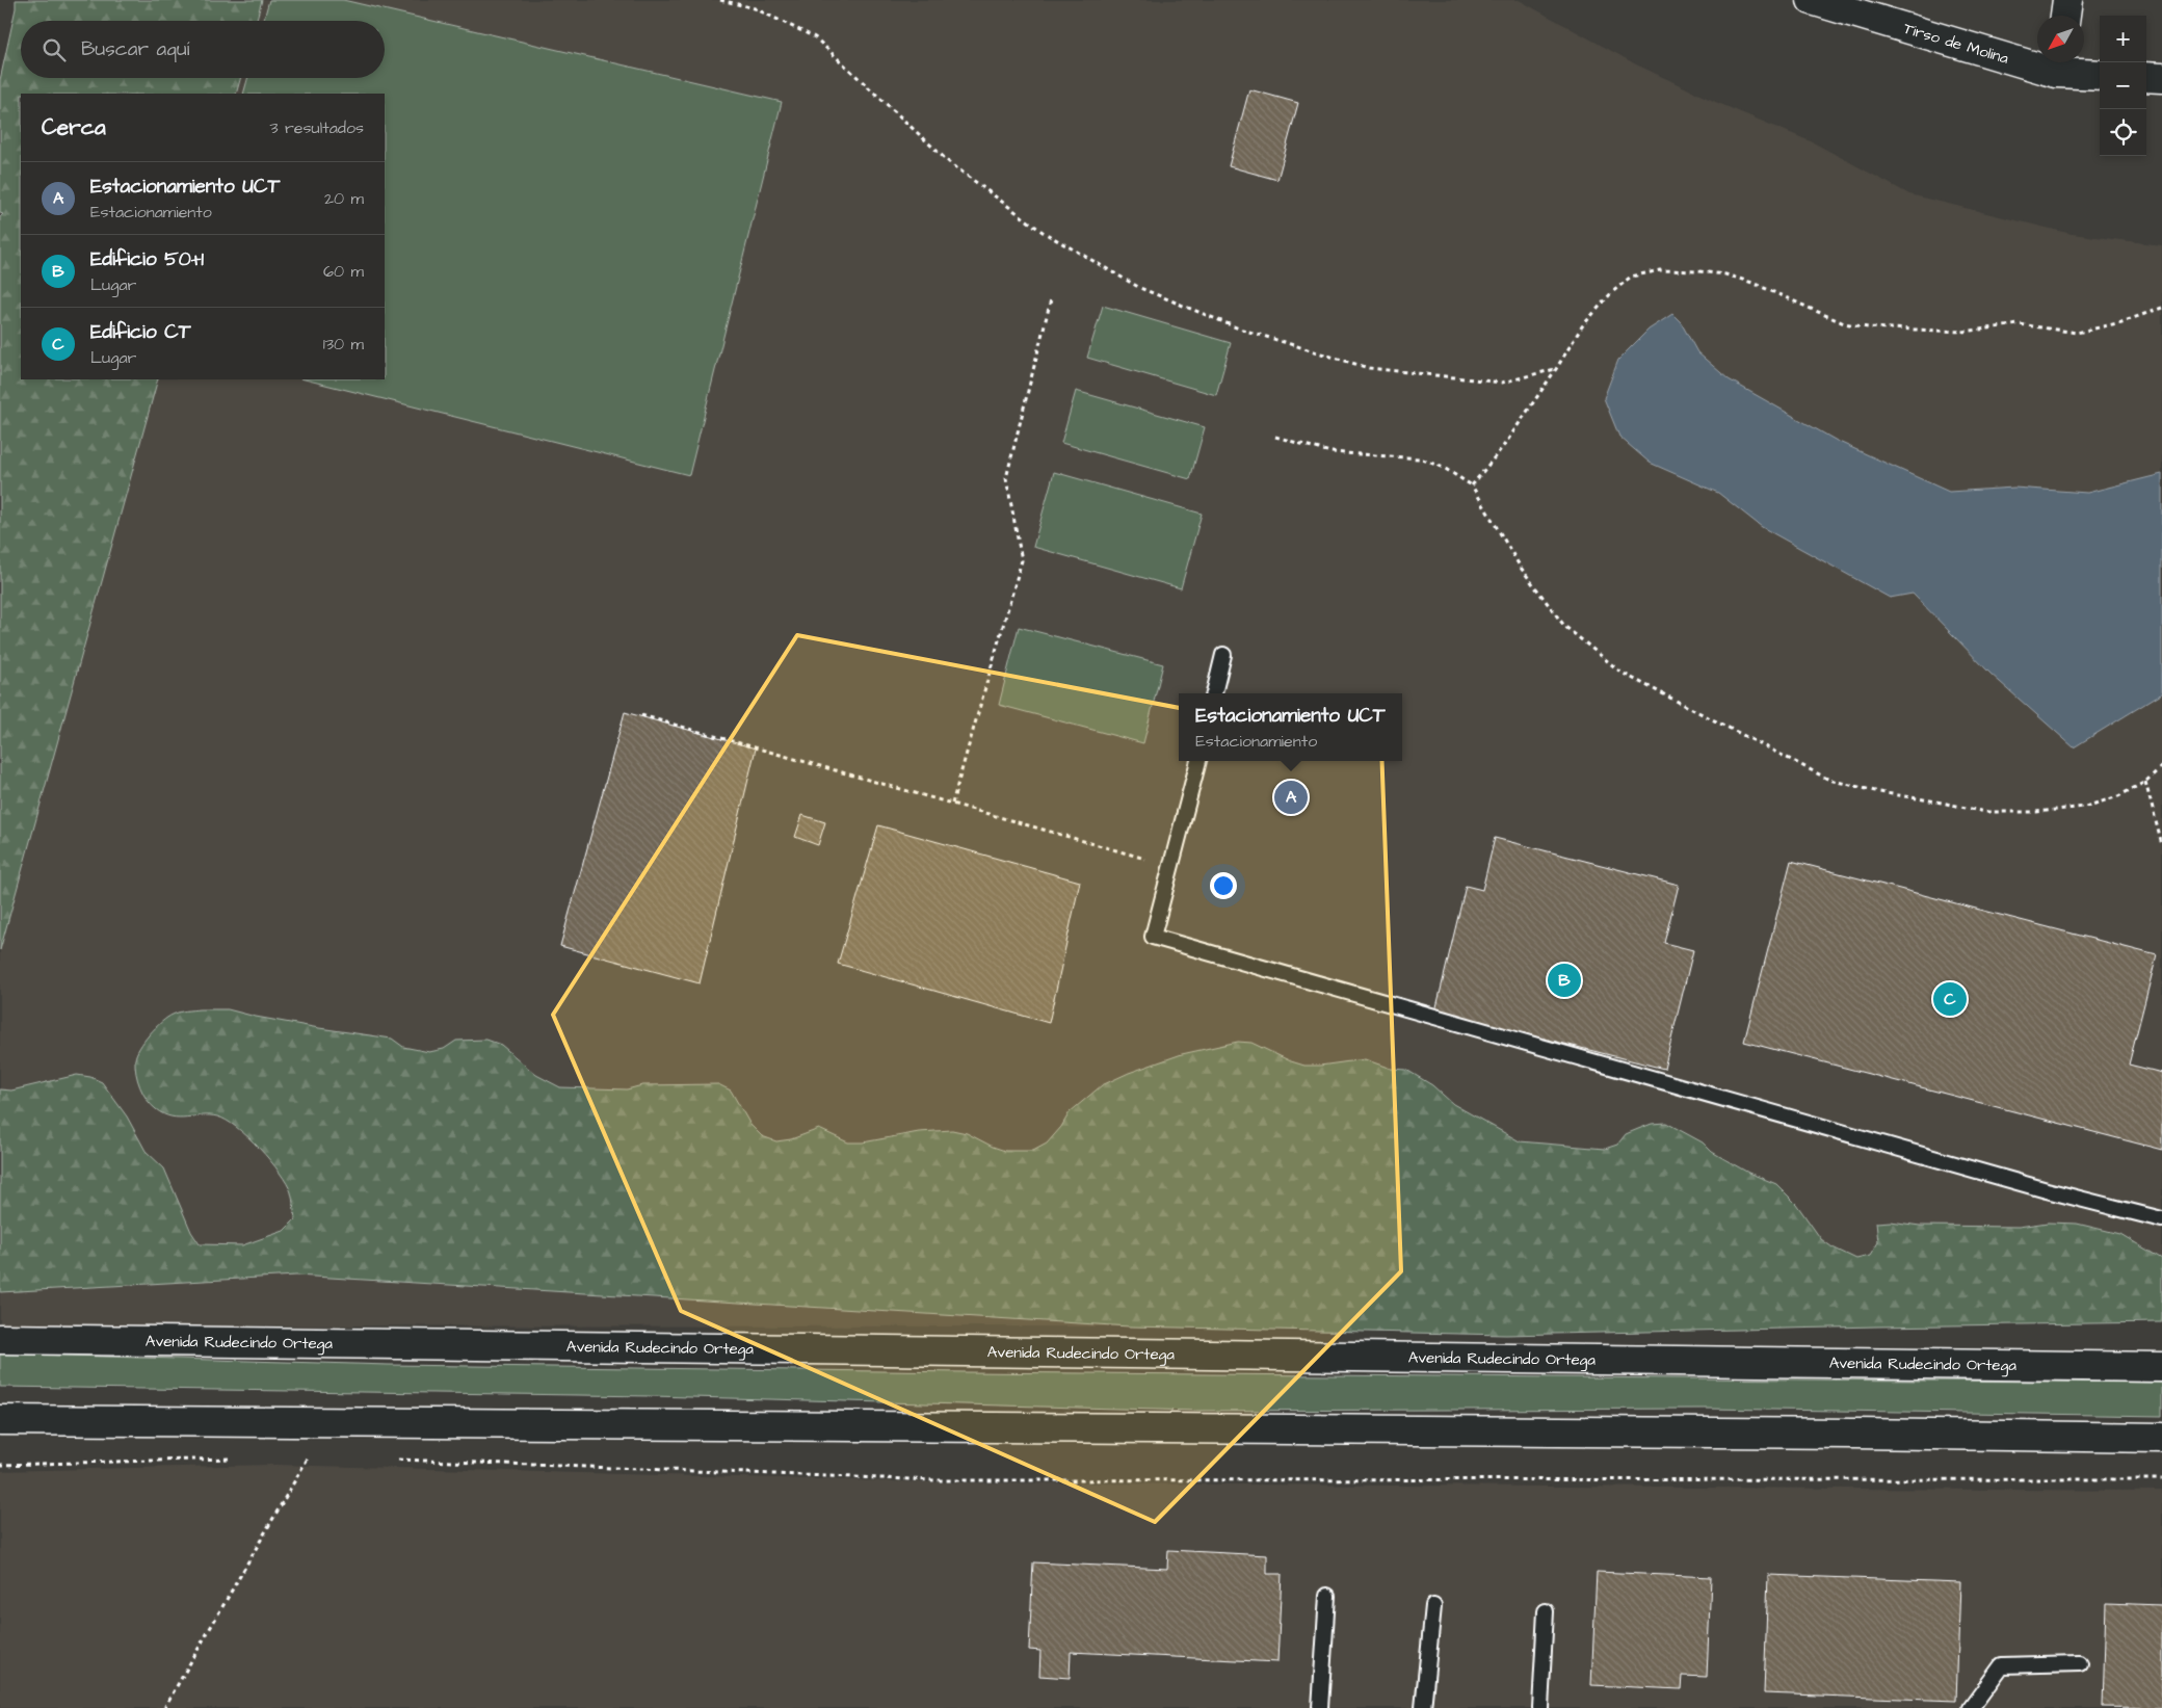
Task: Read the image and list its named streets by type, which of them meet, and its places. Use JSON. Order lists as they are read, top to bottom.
{
  "streets": {
    "main road": ["Tirso de Molina", "Avenida Rudecindo Ortega"]
  },
  "north": "bottom left",
  "page": {
    "map_buttons": ["+", "−"],
    "search": "Buscar aquí",
    "heading": ["Cerca", "3 resultados"],
    "list": [
      {
        "mark": "A",
        "name": "Estacionamiento UCT",
        "note": "Estacionamiento",
        "value": "20 m"
      },
      {
        "mark": "B",
        "name": "Edificio 50+1",
        "note": "Lugar",
        "value": "60 m"
      },
      {
        "mark": "C",
        "name": "Edificio CT",
        "note": "Lugar",
        "value": "130 m"
      }
    ],
    "popup": ["Estacionamiento UCT", "Estacionamiento"],
    "pins": ["A", "B", "C"]
  }
}
